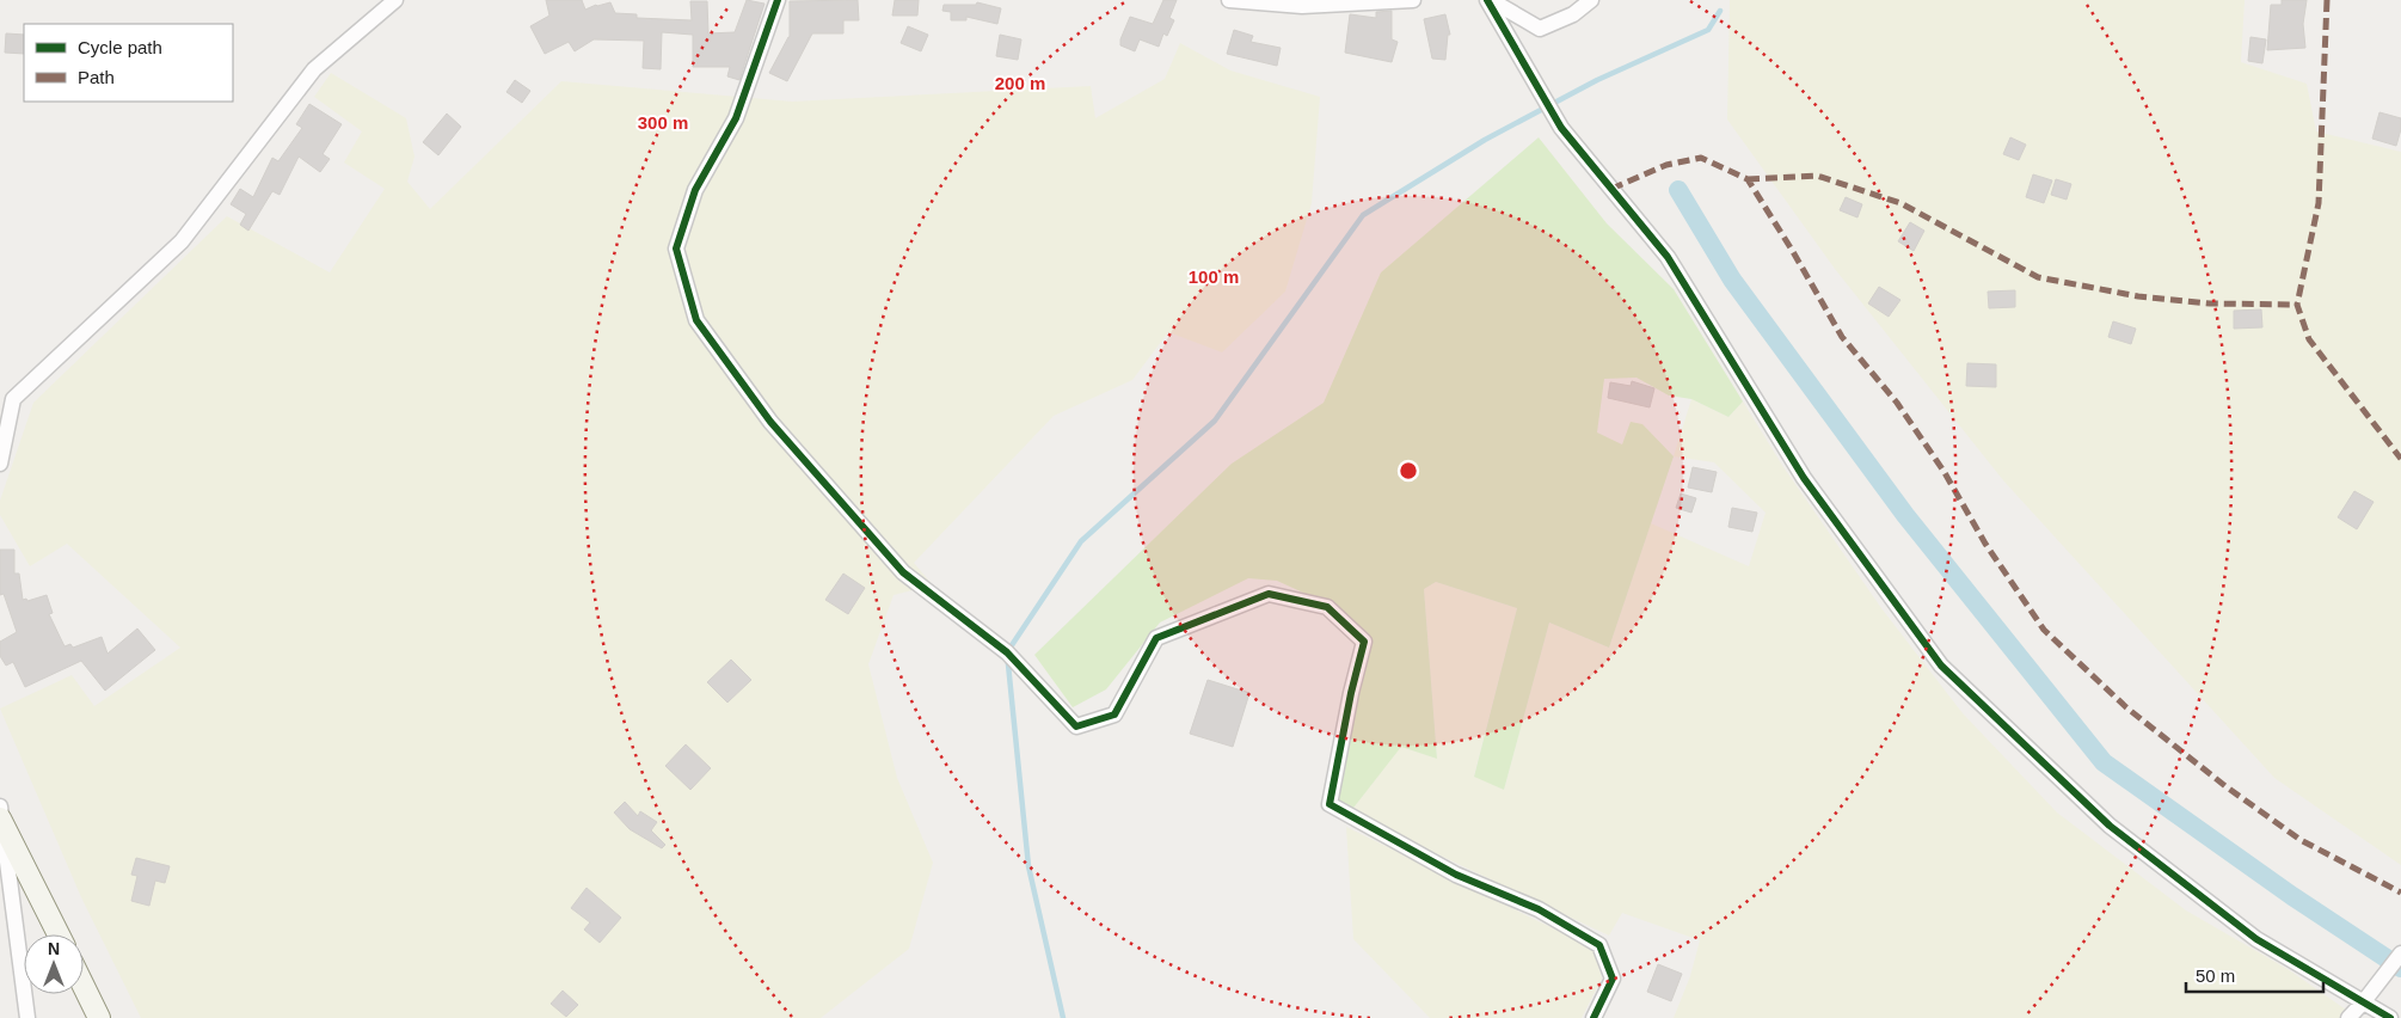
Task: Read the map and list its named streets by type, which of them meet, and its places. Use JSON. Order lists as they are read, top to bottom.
{
  "legend": ["Cycle path", "Path"],
  "scale_bar": "50 m",
  "north": "top",
  "rings": ["200 m", "300 m", "100 m"]
}
